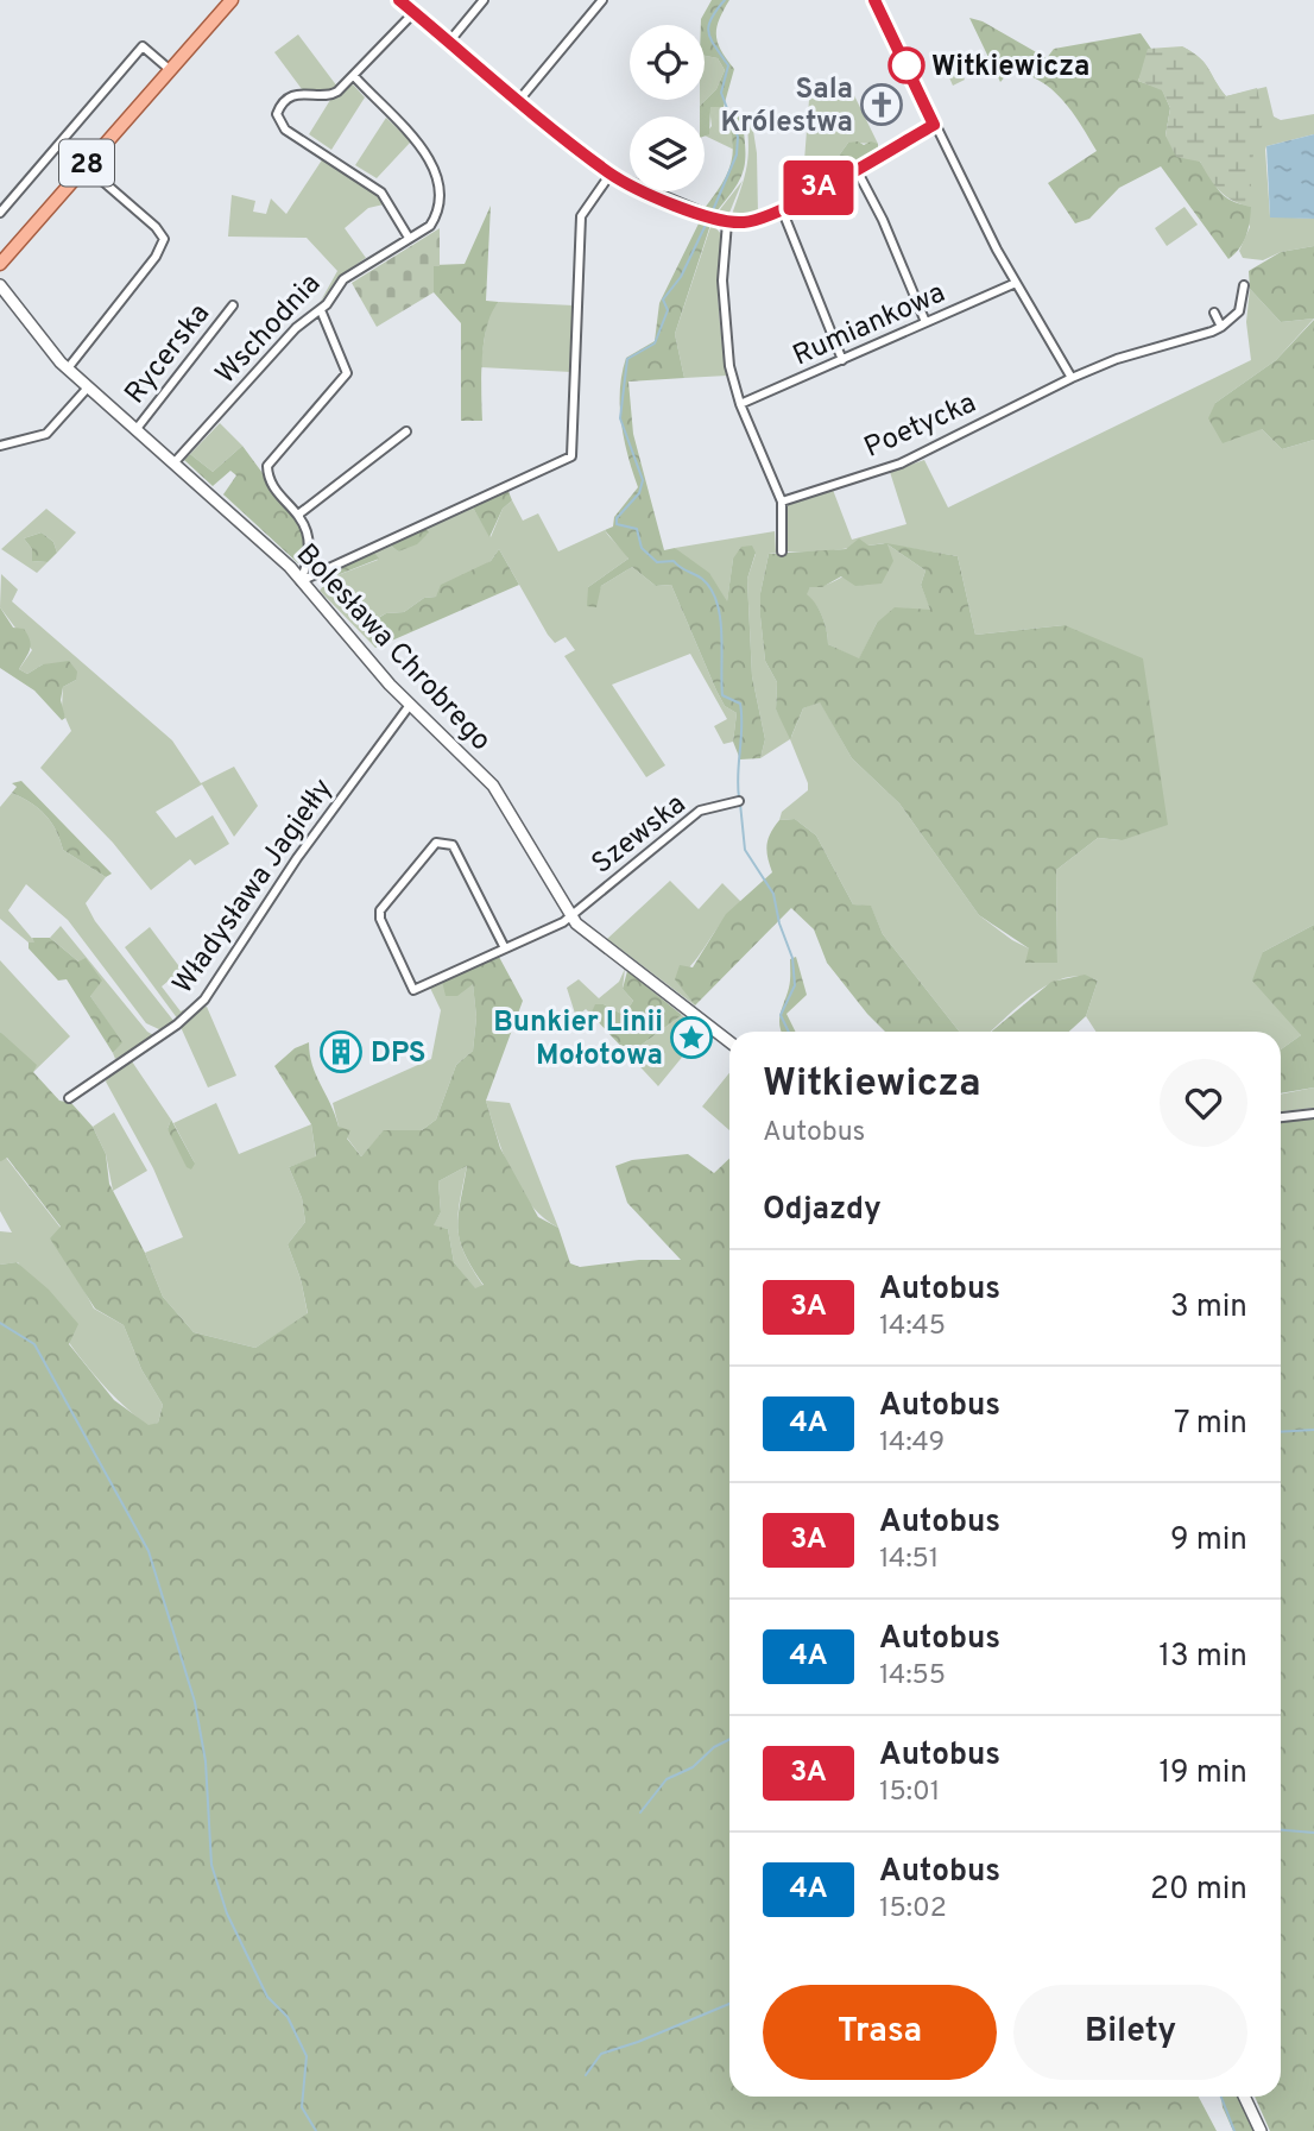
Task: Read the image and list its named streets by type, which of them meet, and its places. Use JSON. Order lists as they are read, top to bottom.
{
  "streets": {
    "main road": ["28"],
    "street": [
      "Rumiankowa",
      "Wschodnia",
      "Rycerska",
      "Poetycka",
      "Bolesława Chrobrego",
      "Szewska",
      "Władysława Jagiełły"
    ]
  },
  "crossings": [
    ["Wschodnia", "Bolesława Chrobrego"],
    ["Rycerska", "Bolesława Chrobrego"],
    ["Bolesława Chrobrego", "Szewska"],
    ["Bolesława Chrobrego", "Władysława Jagiełły"]
  ],
  "places": {
    "other": ["Witkiewicza"],
    "church": ["Sala Królestwa"],
    "place": ["Bunkier Linii Mołotowa"],
    "building": ["DPS"]
  },
  "lines": ["bus line 3A"],
  "page": {
    "on_map": "3A",
    "heading": [
      ["Witkiewicza", "Autobus"],
      "Odjazdy"
    ],
    "list": [
      {
        "mark": "3A",
        "name": "Autobus",
        "note": "14:45",
        "value": "3 min"
      },
      {
        "mark": "4A",
        "name": "Autobus",
        "note": "14:49",
        "value": "7 min"
      },
      {
        "mark": "3A",
        "name": "Autobus",
        "note": "14:51",
        "value": "9 min"
      },
      {
        "mark": "4A",
        "name": "Autobus",
        "note": "14:55",
        "value": "13 min"
      },
      {
        "mark": "3A",
        "name": "Autobus",
        "note": "15:01",
        "value": "19 min"
      },
      {
        "mark": "4A",
        "name": "Autobus",
        "note": "15:02",
        "value": "20 min"
      }
    ],
    "buttons": ["Trasa", "Bilety"]
  }
}
